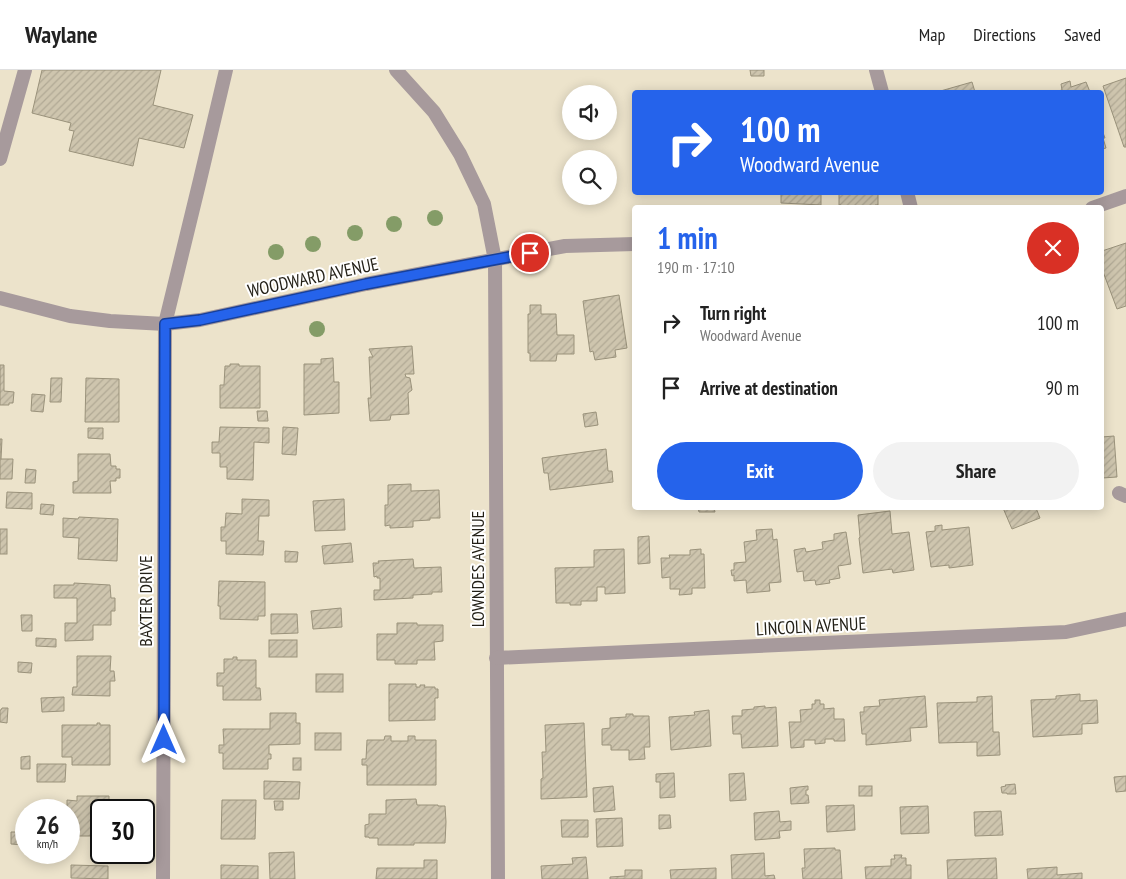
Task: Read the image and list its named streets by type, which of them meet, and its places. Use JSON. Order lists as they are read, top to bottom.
{
  "streets": {
    "street": [
      "WOODWARD AVENUE",
      "LOWNDES AVENUE",
      "BAXTER DRIVE",
      "LINCOLN AVENUE"
    ]
  },
  "crossings": [
    ["WOODWARD AVENUE", "LOWNDES AVENUE"],
    ["WOODWARD AVENUE", "BAXTER DRIVE"],
    ["LOWNDES AVENUE", "LINCOLN AVENUE"]
  ],
  "page": {
    "header": "Waylane",
    "nav": ["Map", "Directions", "Saved"],
    "turn": ["100 m", "Woodward Avenue"],
    "heading": ["1 min", "190 m · 17:10"],
    "list": [
      {
        "name": "Turn right",
        "note": "Woodward Avenue",
        "value": "100 m"
      },
      {
        "name": "Arrive at destination",
        "value": "90 m"
      }
    ],
    "buttons": ["Exit", "Share"],
    "speed": "26 km/h",
    "limit": "30"
  }
}
